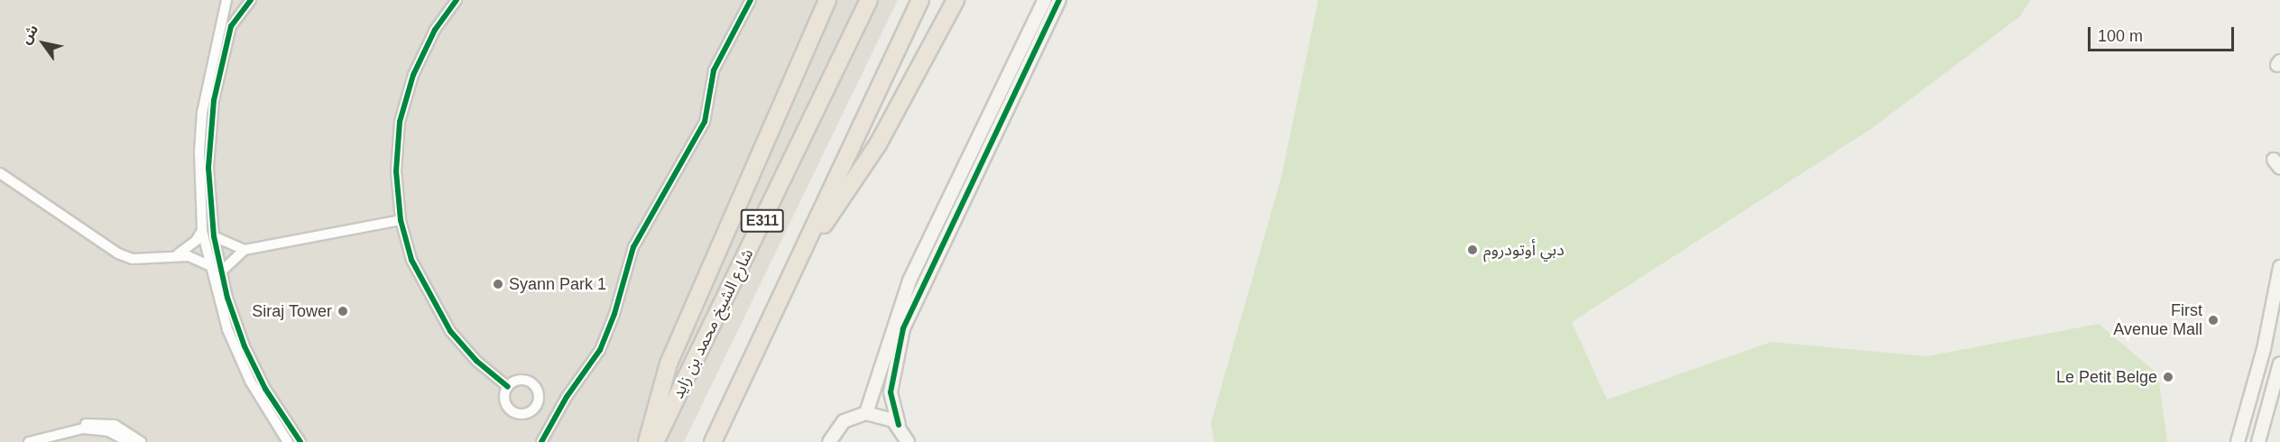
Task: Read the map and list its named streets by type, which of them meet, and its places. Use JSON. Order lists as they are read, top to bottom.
{
  "streets": {
    "highway": ["E311", "شارع الشيخ محمد بن زايد"]
  },
  "places": [
    "دبي أوتودروم",
    "Syann Park 1",
    "Siraj Tower",
    "First Avenue Mall",
    "Le Petit Belge"
  ],
  "scale_bar": "100 m",
  "north": "top left"
}
